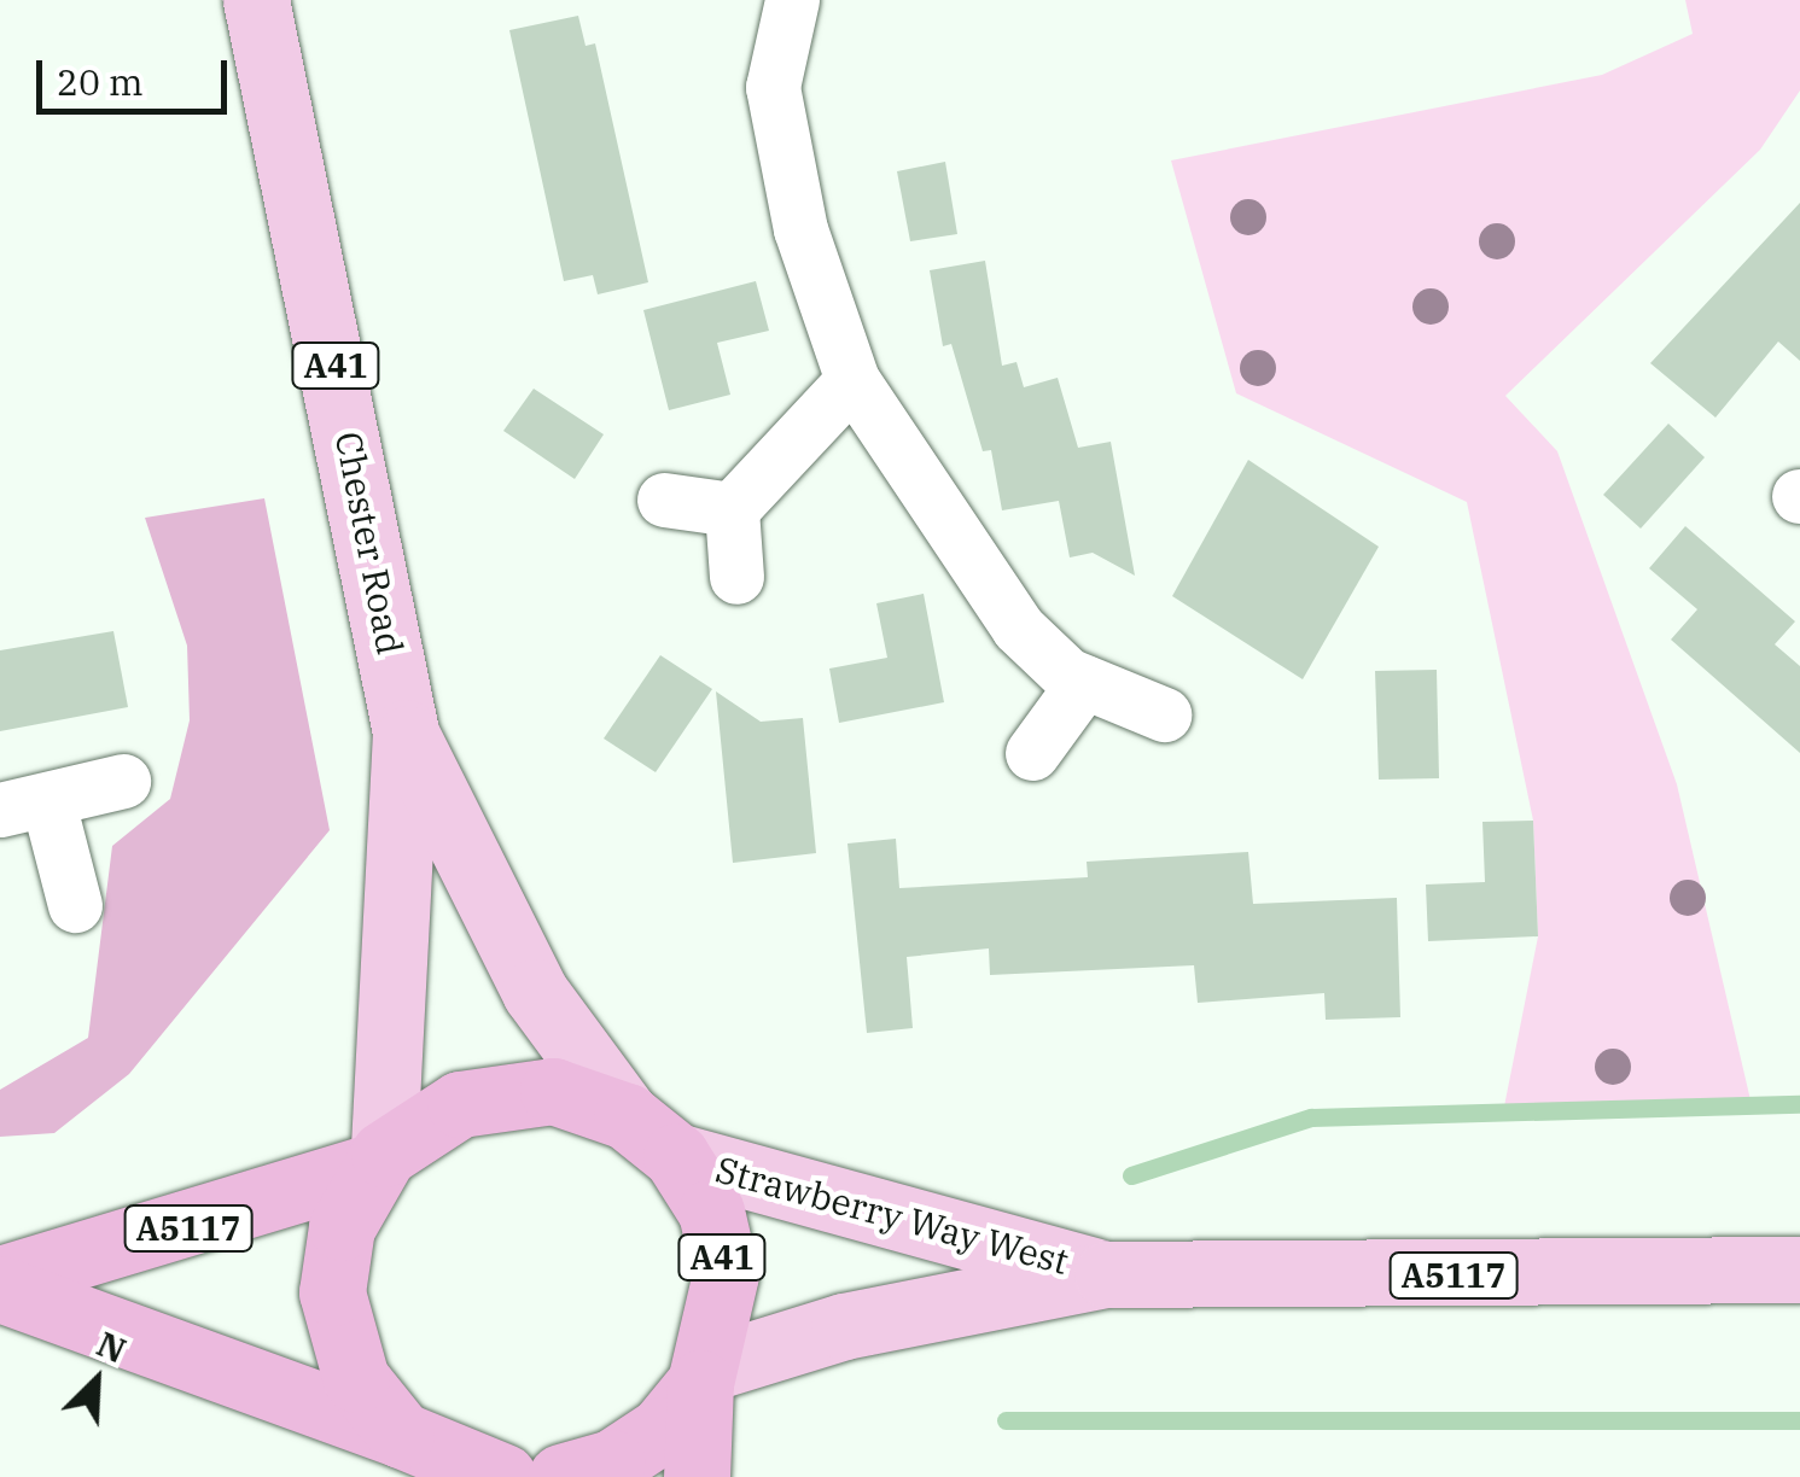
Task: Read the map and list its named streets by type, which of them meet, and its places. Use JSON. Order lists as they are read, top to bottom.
{
  "streets": {
    "highway": ["A41", "A5117"],
    "main road": ["Chester Road", "Strawberry Way West"]
  },
  "crossings": [
    ["A41", "Chester Road"],
    ["A41", "Strawberry Way West"],
    ["A41", "A5117"],
    ["Chester Road", "Strawberry Way West"],
    ["Chester Road", "A5117"]
  ],
  "scale_bar": "20 m",
  "north": "top right"
}
